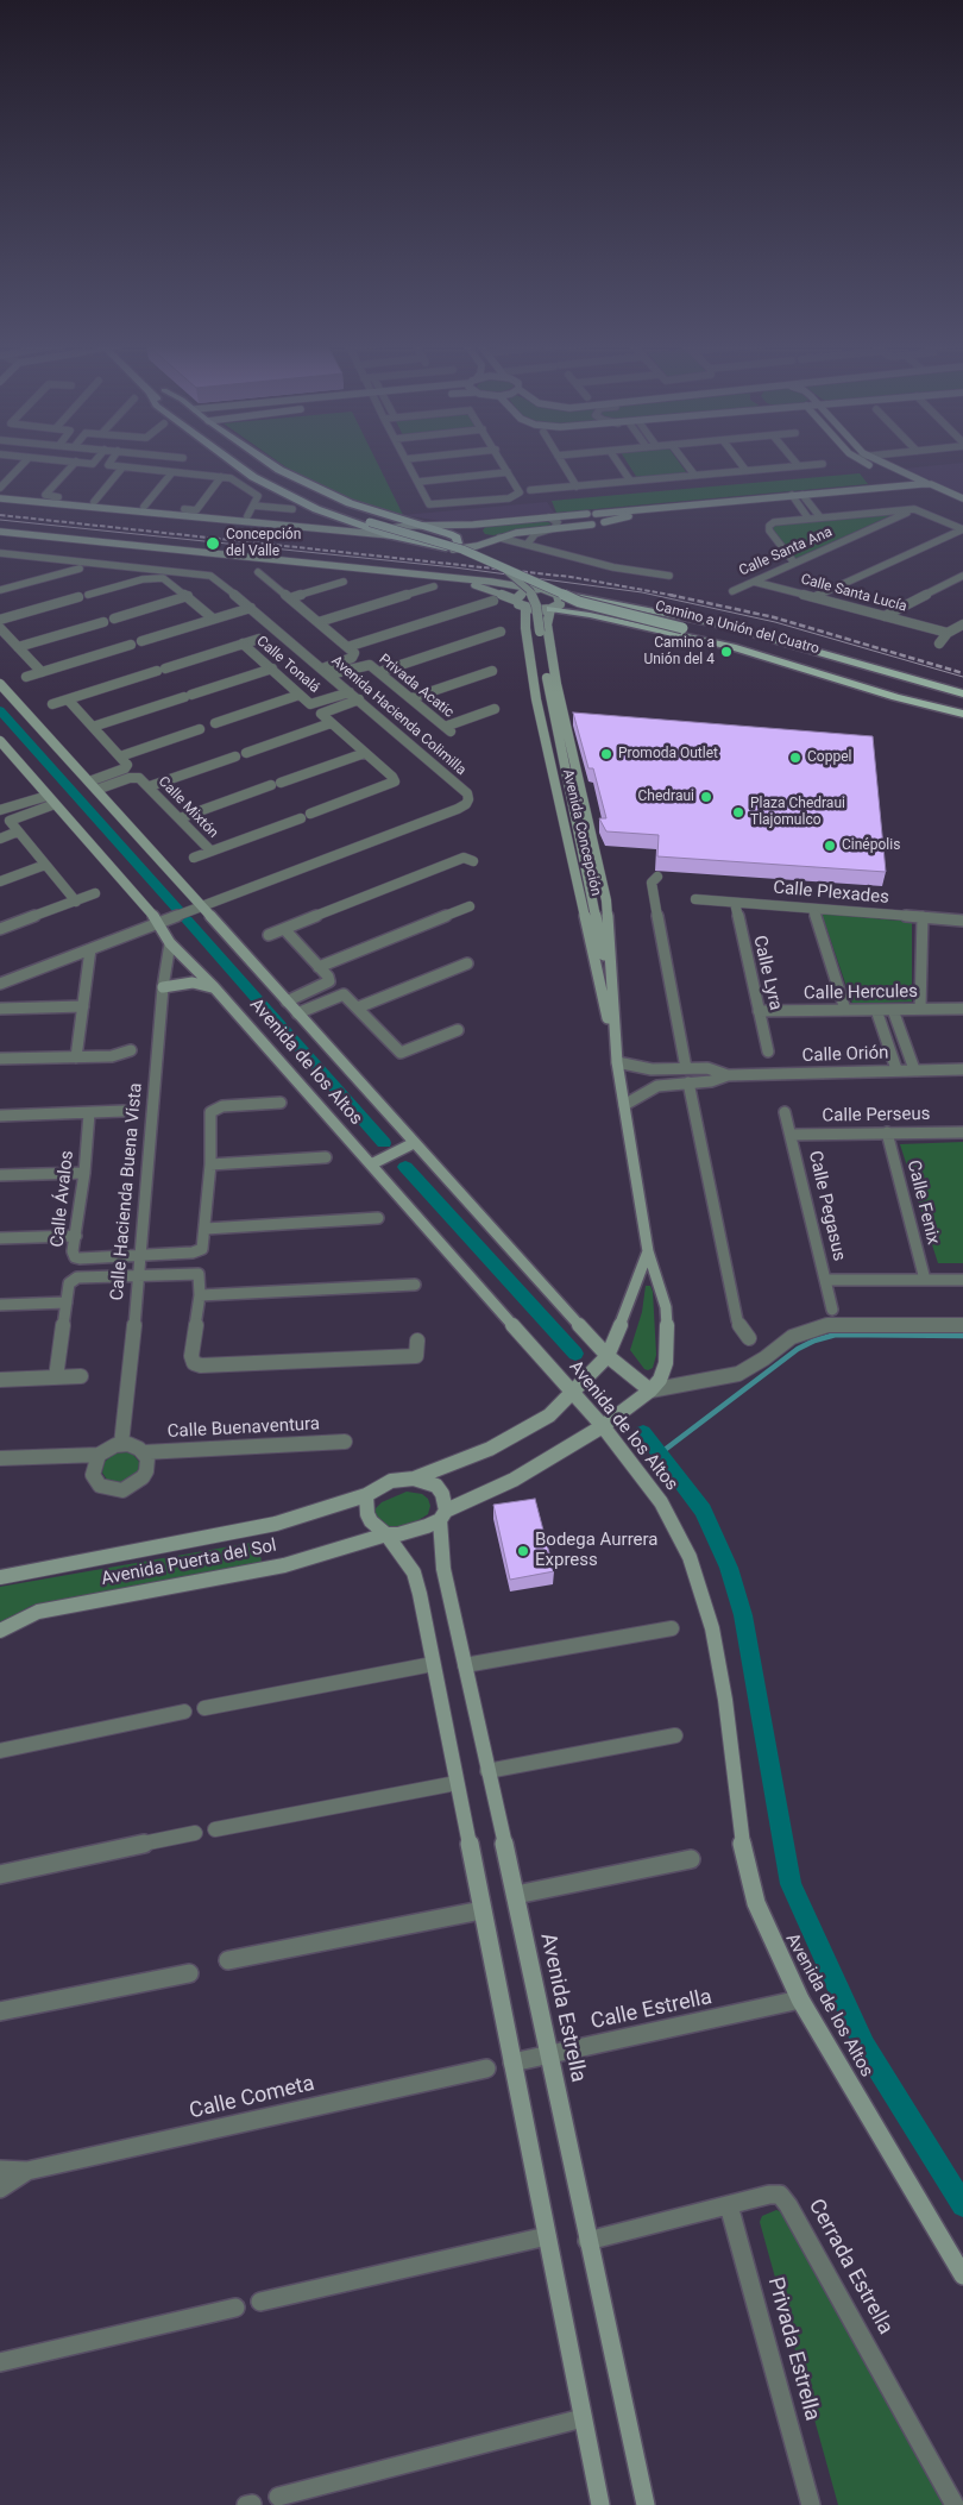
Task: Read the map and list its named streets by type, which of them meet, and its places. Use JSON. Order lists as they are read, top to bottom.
{
  "streets": {
    "main road": ["Camino a Unión del Cuatro"],
    "street": [
      "Calle Santa Ana",
      "Calle Santa Lucía",
      "Calle Tonalá",
      "Privada Acatic",
      "Avenida Hacienda Colimilla",
      "Calle Mixtón",
      "Avenida Concepción",
      "Calle Plexades",
      "Calle Lyra",
      "Calle Hercules",
      "Calle Orión",
      "Avenida de los Altos",
      "Calle Perseus",
      "Calle Hacienda Buena Vista",
      "Calle Ávalos",
      "Calle Fenix",
      "Calle Pegasus",
      "Calle Buenaventura",
      "Avenida Puerta del Sol",
      "Avenida Estrella",
      "Calle Estrella",
      "Calle Cometa",
      "Cerrada Estrella",
      "Privada Estrella"
    ]
  },
  "crossings": [
    ["Calle Santa Ana", "Calle Santa Lucía"],
    ["Camino a Unión del Cuatro", "Avenida Concepción"],
    ["Calle Tonalá", "Avenida Hacienda Colimilla"],
    ["Privada Acatic", "Avenida Hacienda Colimilla"],
    ["Avenida Hacienda Colimilla", "Avenida de los Altos"],
    ["Calle Mixtón", "Avenida de los Altos"],
    ["Avenida Concepción", "Calle Orión"],
    ["Avenida Concepción", "Avenida de los Altos"],
    ["Calle Plexades", "Calle Lyra"],
    ["Calle Lyra", "Calle Hercules"],
    ["Avenida de los Altos", "Calle Hacienda Buena Vista"],
    ["Avenida de los Altos", "Calle Estrella"],
    ["Calle Perseus", "Calle Fenix"],
    ["Calle Perseus", "Calle Pegasus"],
    ["Calle Hacienda Buena Vista", "Calle Ávalos"],
    ["Calle Hacienda Buena Vista", "Calle Buenaventura"],
    ["Avenida Puerta del Sol", "Avenida Estrella"],
    ["Avenida Estrella", "Calle Estrella"],
    ["Avenida Estrella", "Cerrada Estrella"],
    ["Cerrada Estrella", "Privada Estrella"]
  ],
  "places": [
    "Concepción del Valle",
    "Camino a Unión del 4",
    "Promoda Outlet",
    "Coppel",
    "Chedraui",
    "Plaza Chedraui Tlajomulco",
    "Cinépolis",
    "Bodega Aurrera Express"
  ]
}
